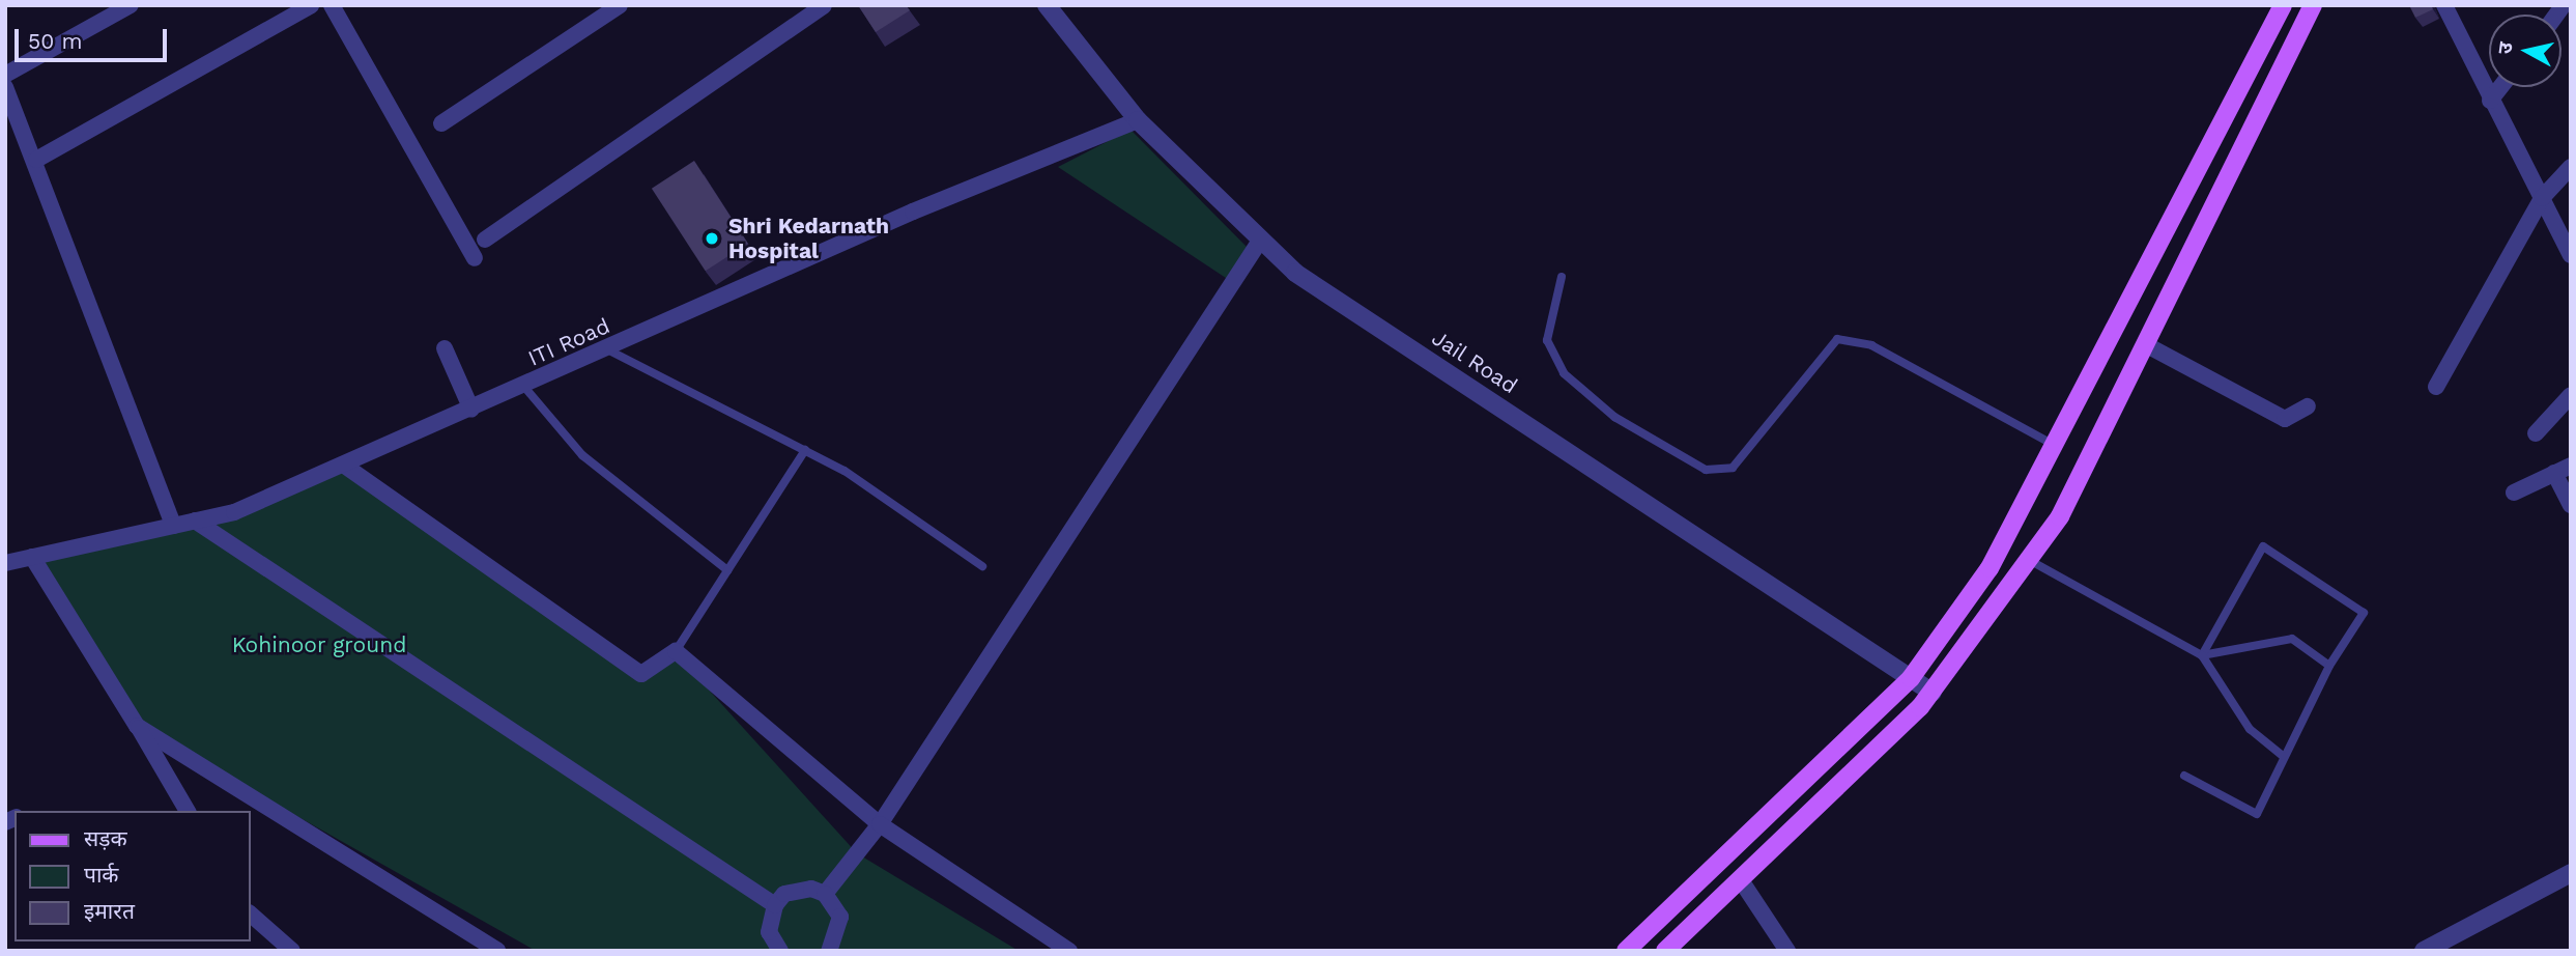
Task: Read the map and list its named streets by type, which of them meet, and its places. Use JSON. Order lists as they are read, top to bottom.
{
  "streets": {
    "street": ["ITI Road", "Jail Road"]
  },
  "crossings": [
    ["ITI Road", "Jail Road"]
  ],
  "parks": ["Kohinoor ground"],
  "places": ["Shri Kedarnath Hospital"],
  "legend": ["सड़क", "पार्क", "इमारत"],
  "scale_bar": "50 m",
  "north": "left"
}
